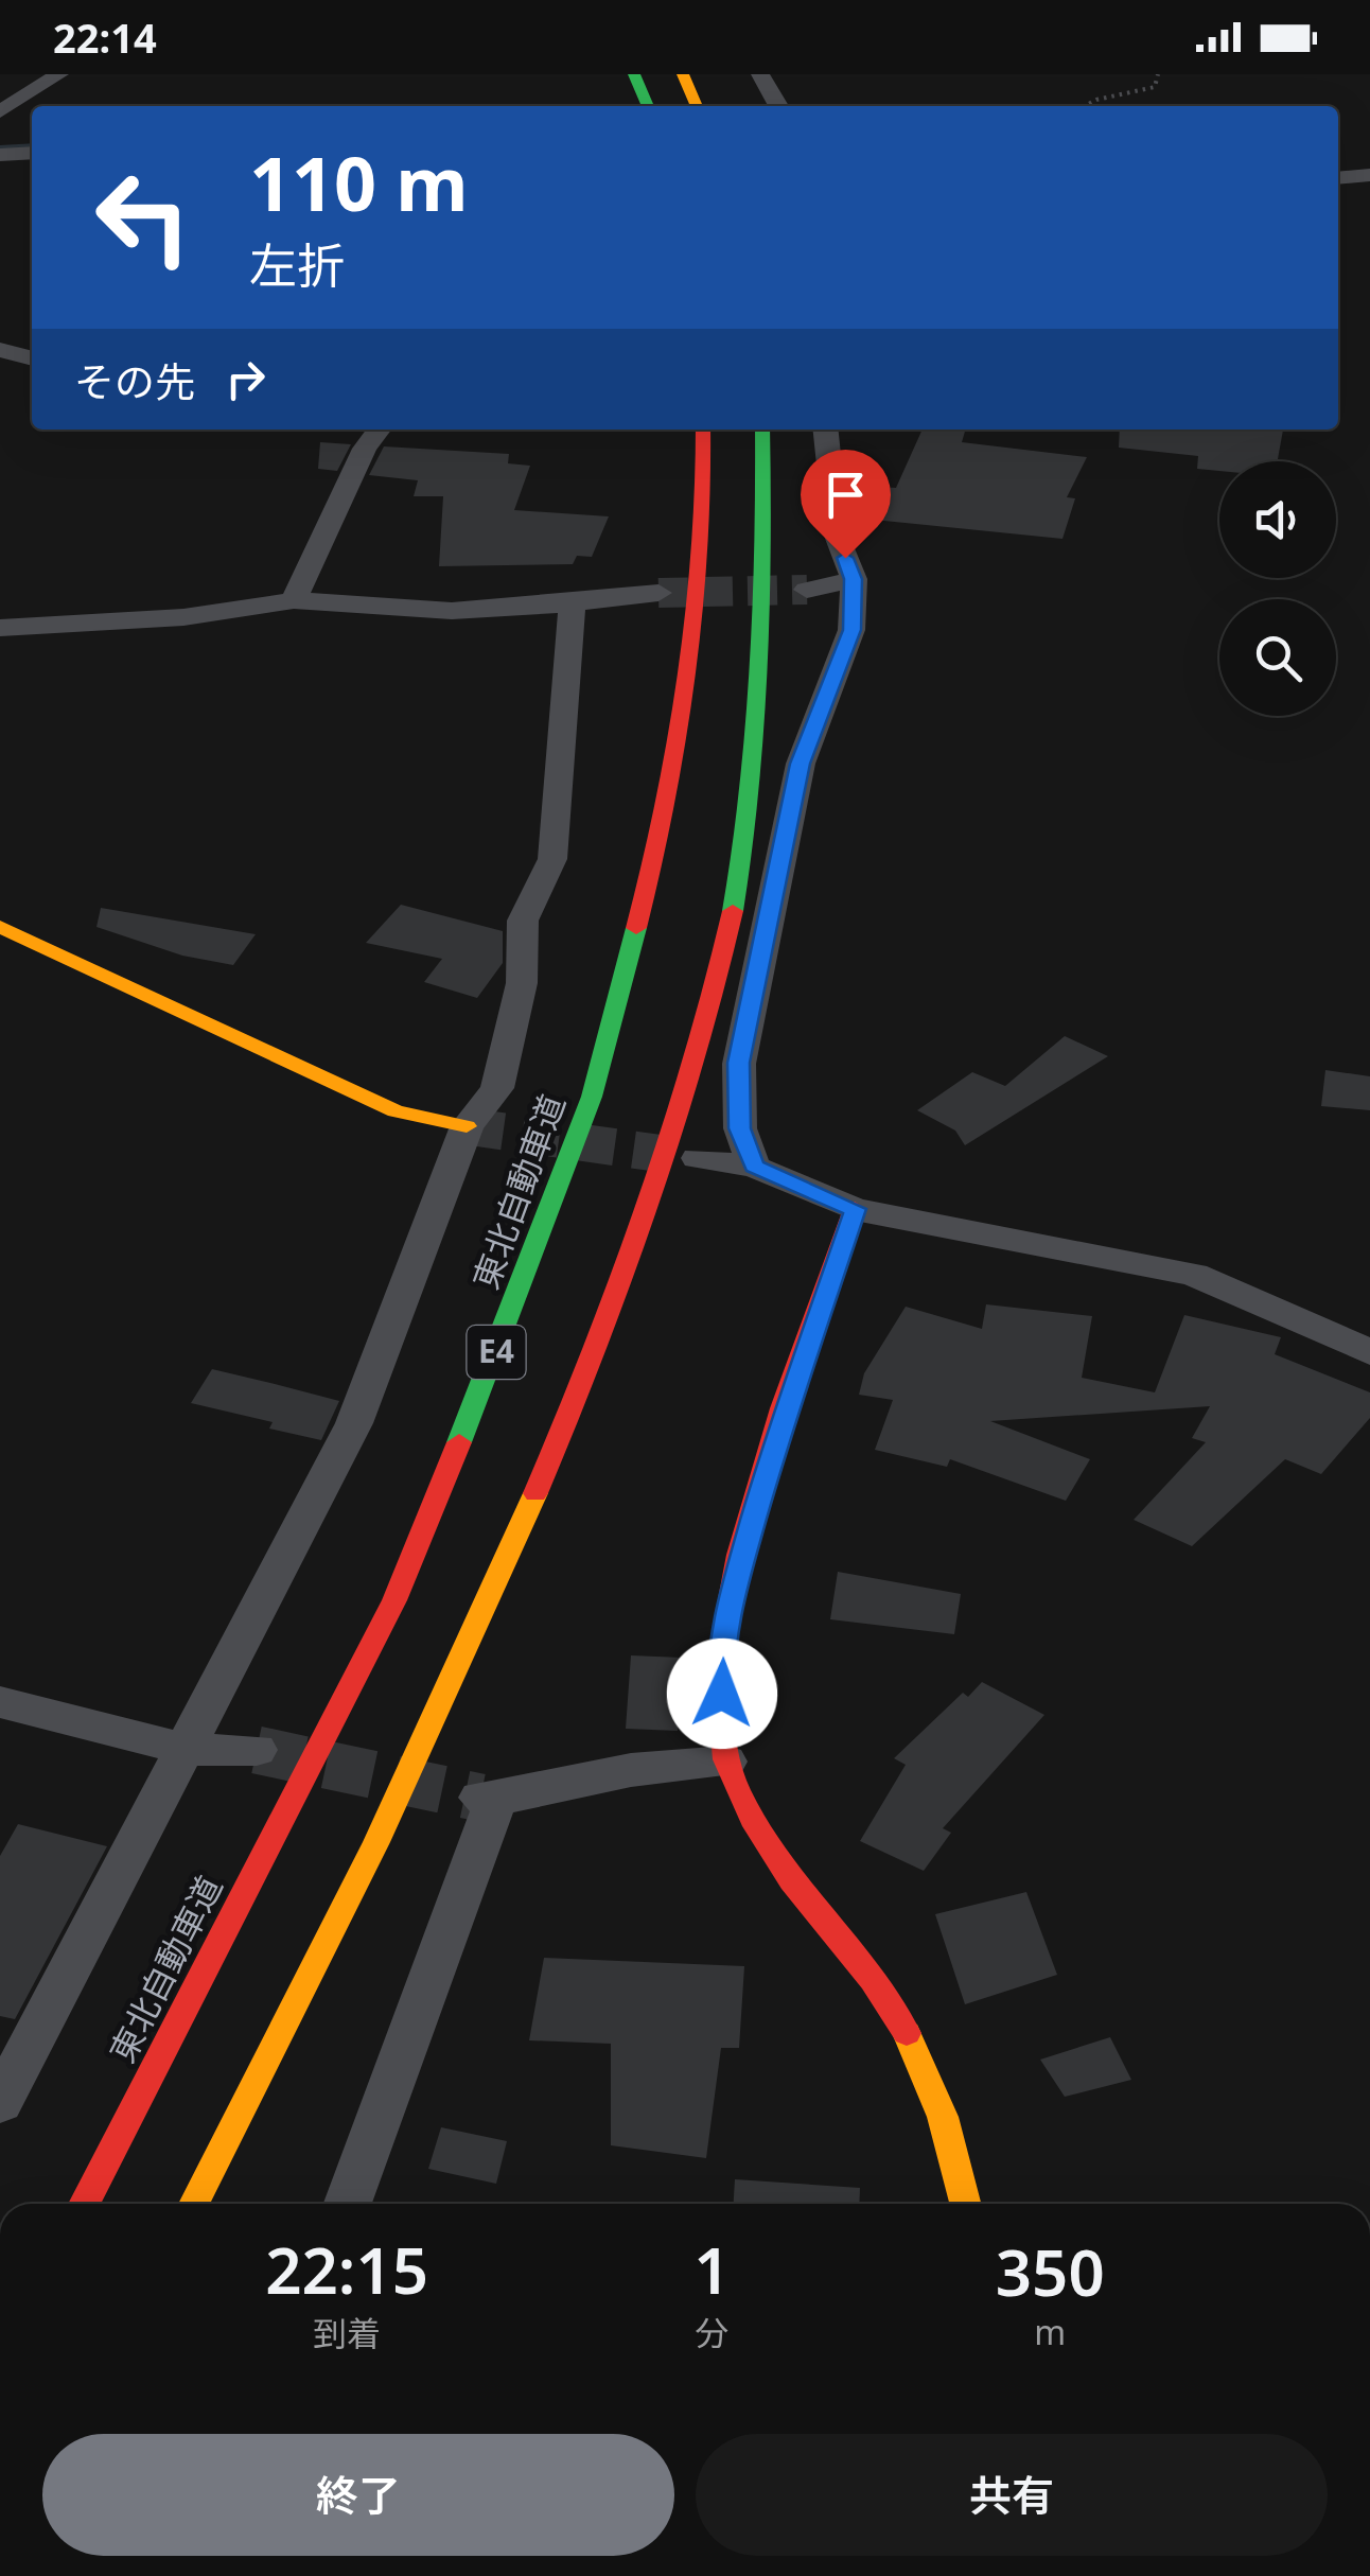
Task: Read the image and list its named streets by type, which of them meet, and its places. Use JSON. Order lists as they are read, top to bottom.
{
  "streets": {
    "main road": ["東北自動車道", "E4"]
  },
  "page": {
    "status": "22:14",
    "turn": ["110 m", "左折"],
    "then": "その先",
    "eta": [
      "22:15",
      "到着",
      "1",
      "分",
      "350",
      "m"
    ],
    "buttons": ["終了", "共有"]
  }
}
